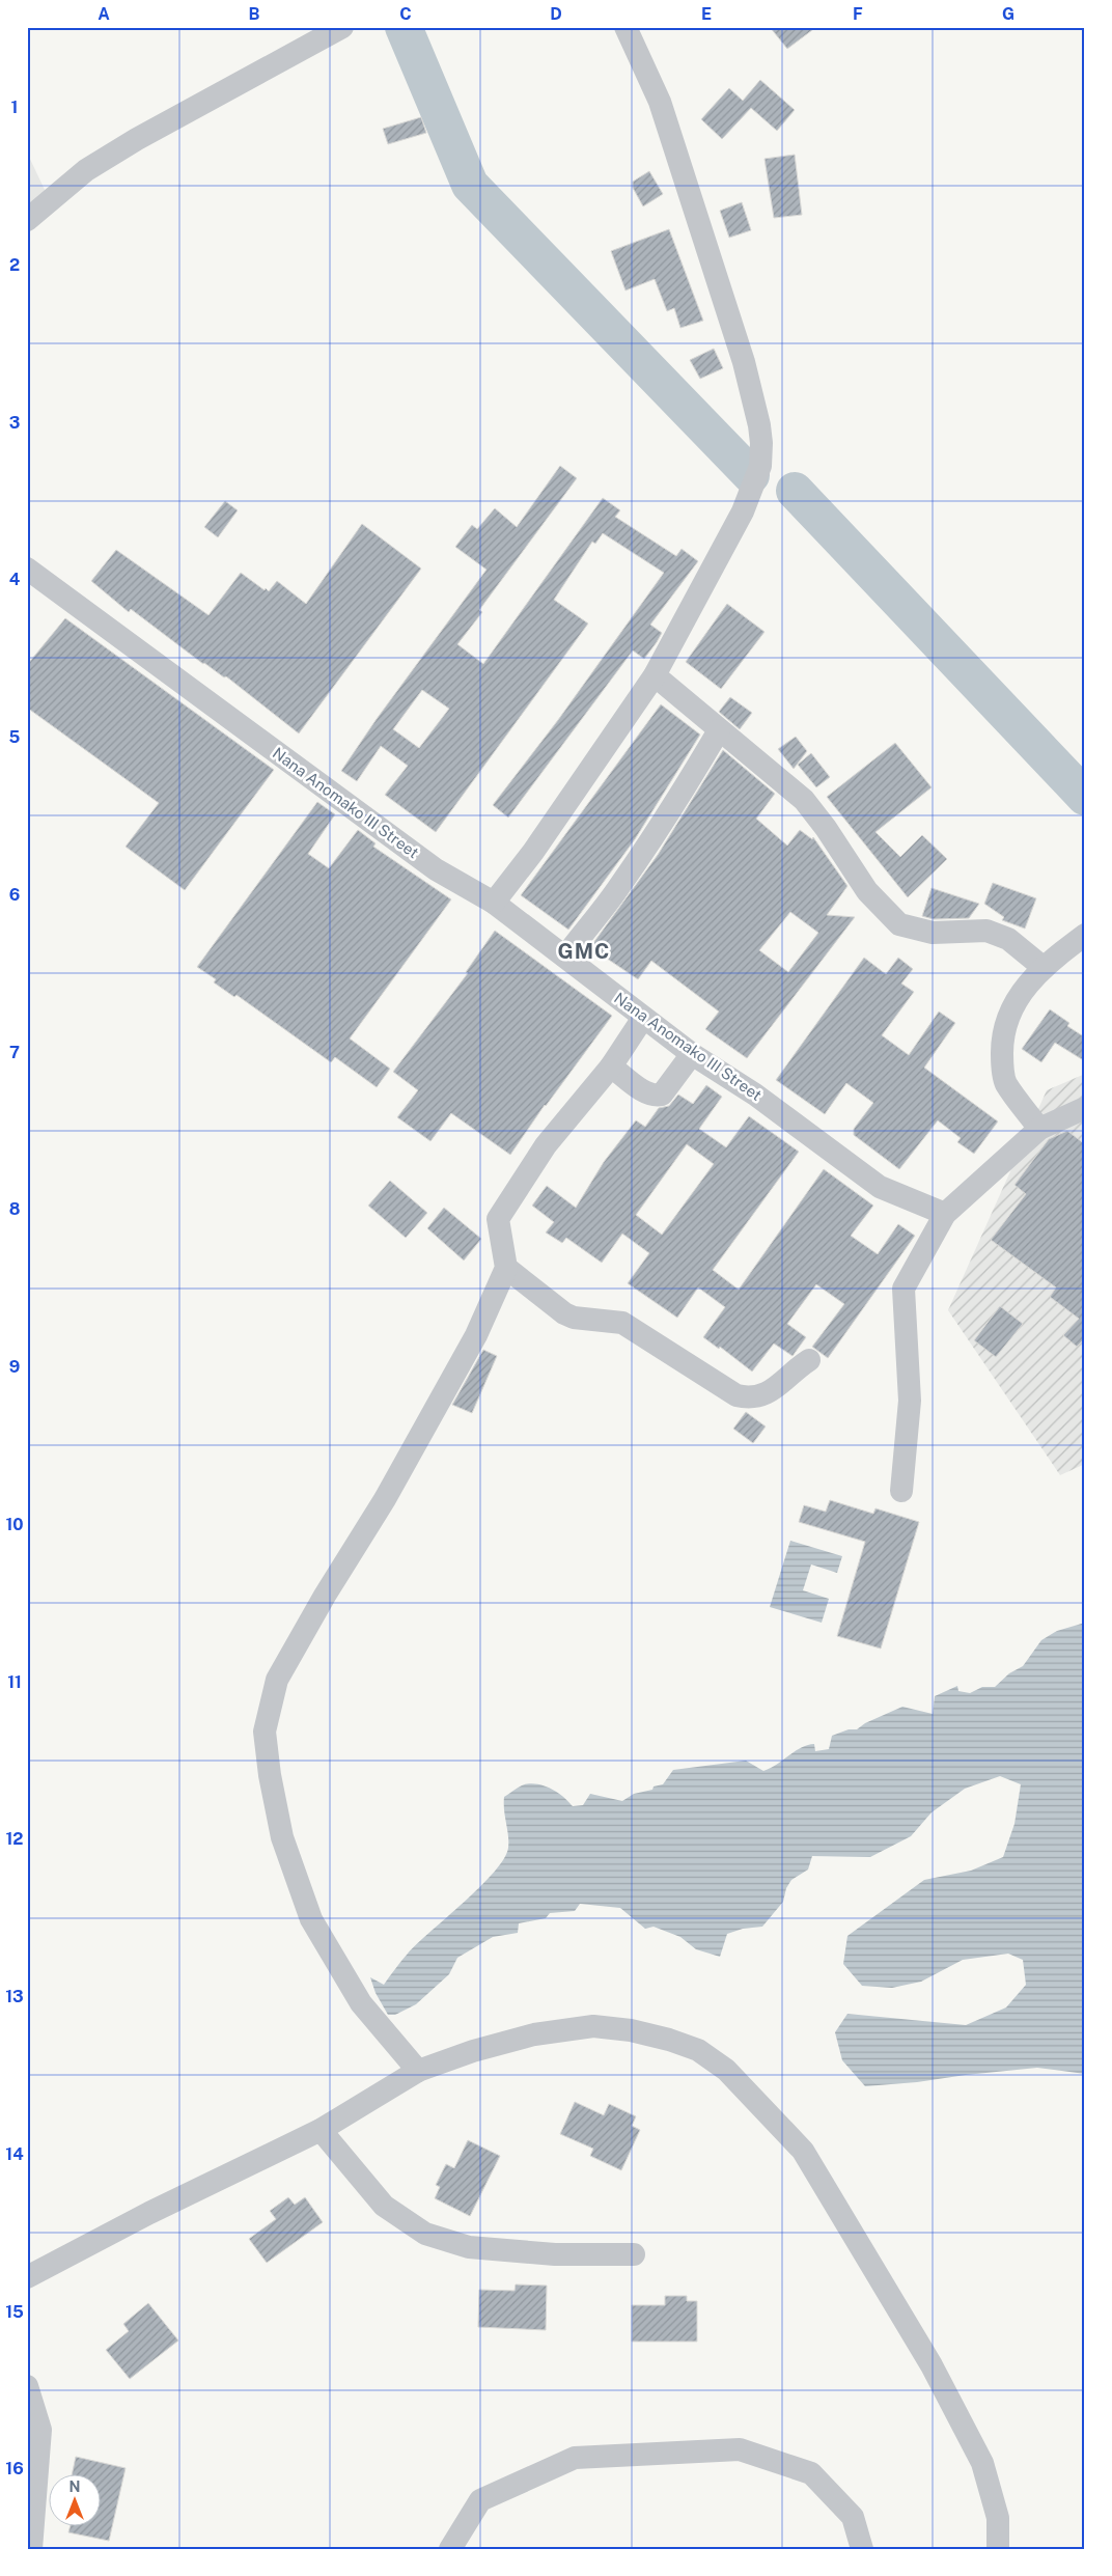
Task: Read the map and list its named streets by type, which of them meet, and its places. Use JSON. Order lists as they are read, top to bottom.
{
  "streets": {
    "street": ["Nana Anomako III Street"]
  },
  "districts": ["GMC"],
  "north": "top",
  "grid": {
    "columns": [
      "A",
      "B",
      "C",
      "D",
      "E",
      "F",
      "G"
    ],
    "rows": [
      "1",
      "2",
      "3",
      "4",
      "5",
      "6",
      "7",
      "8",
      "9",
      "10",
      "11",
      "12",
      "13",
      "14",
      "15",
      "16"
    ]
  }
}
